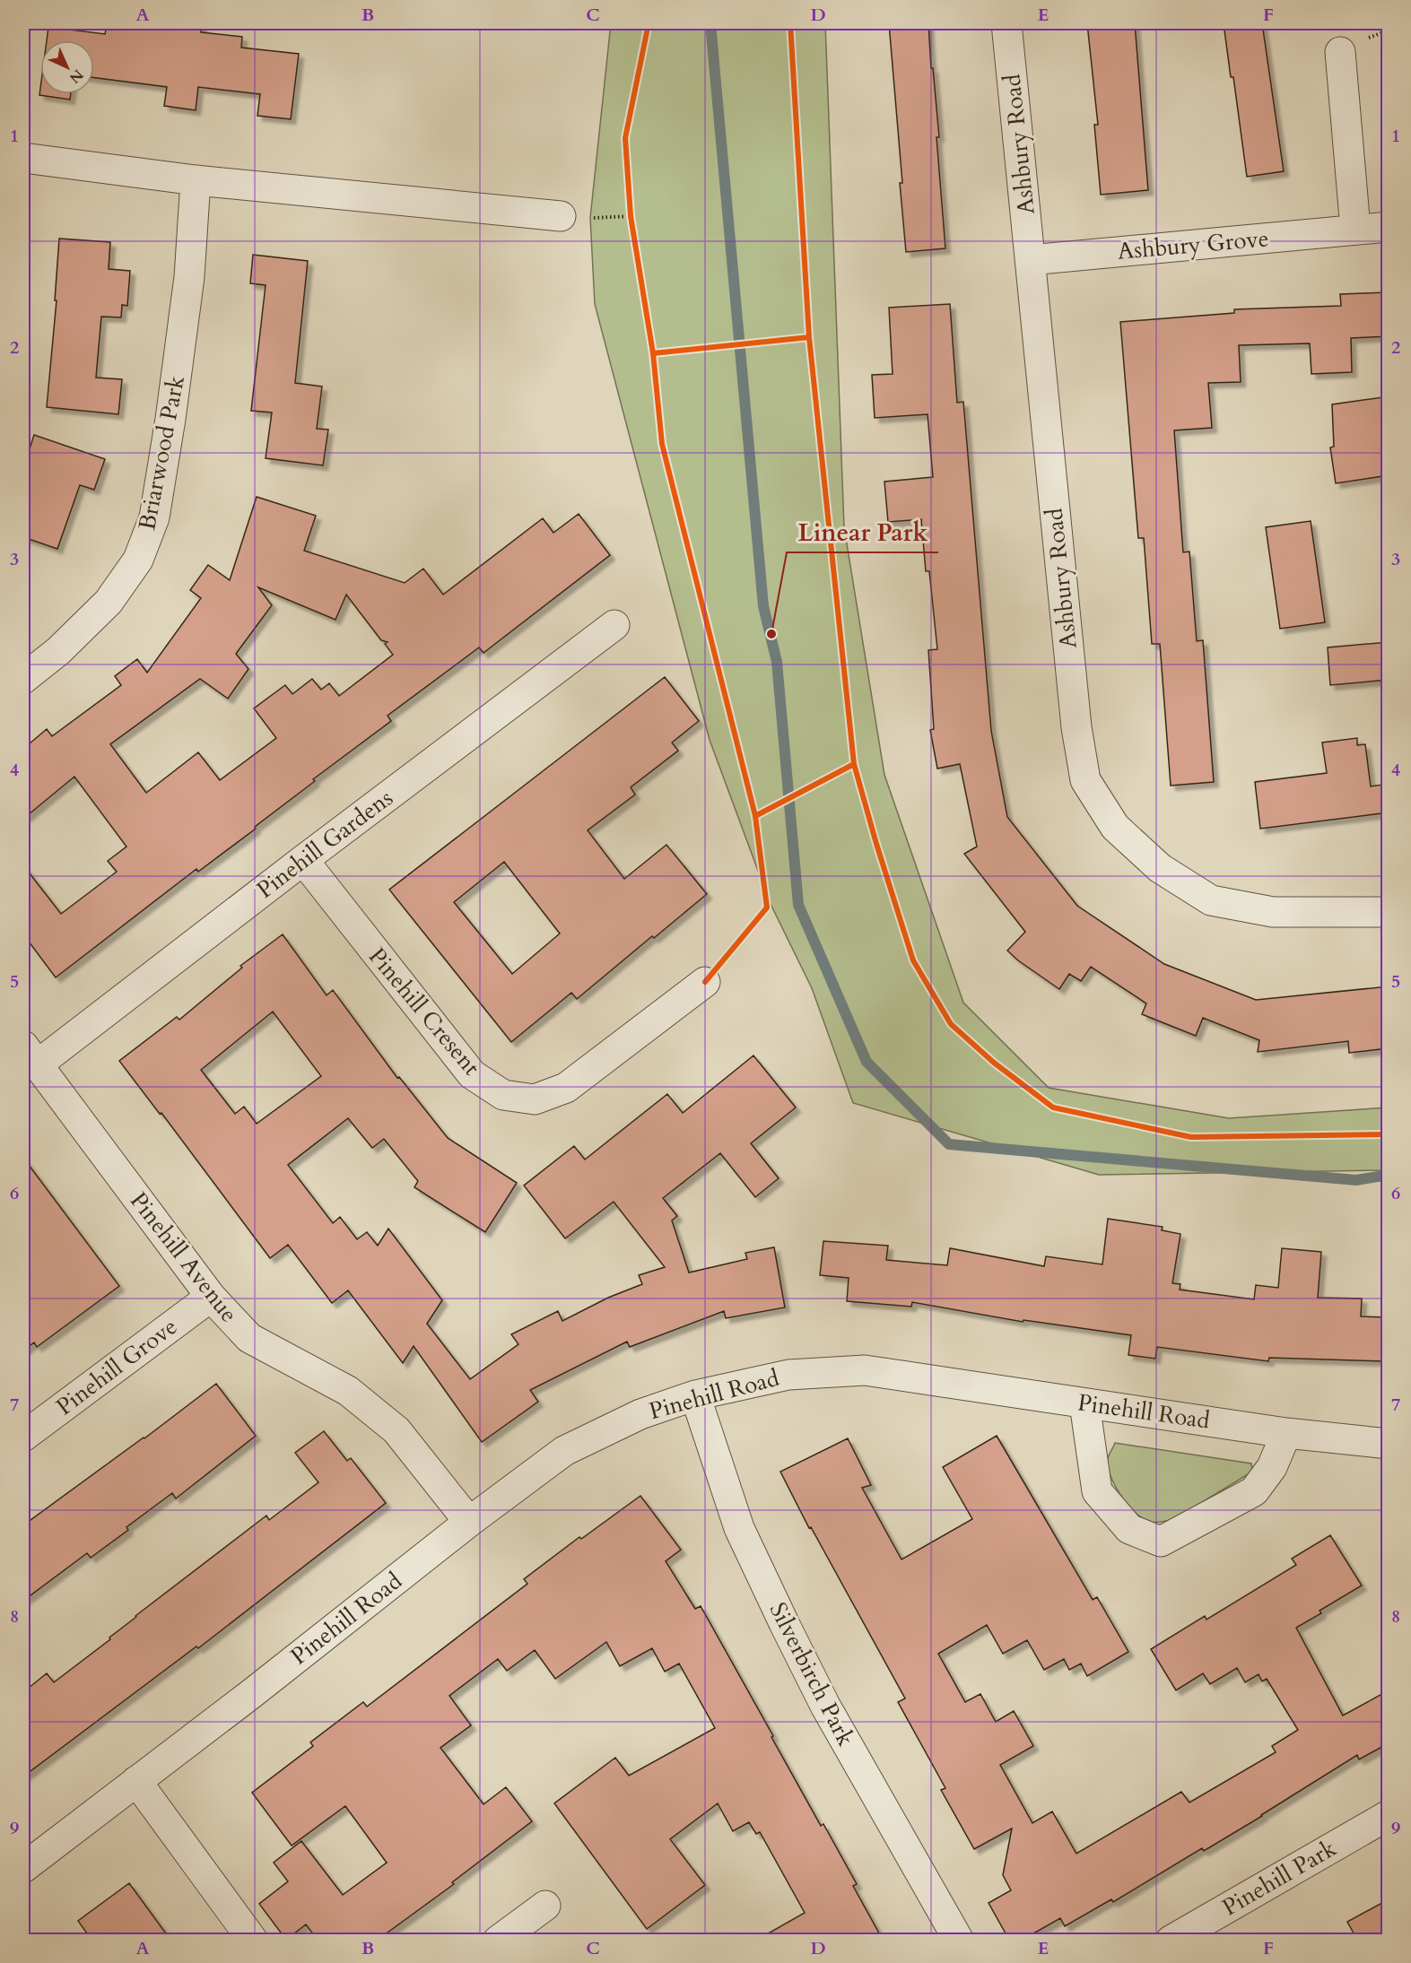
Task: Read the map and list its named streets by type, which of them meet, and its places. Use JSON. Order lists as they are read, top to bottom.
{
  "streets": {
    "street": [
      "Ashbury Road",
      "Ashbury Grove",
      "Briarwood Park",
      "Pinehill Gardens",
      "Pinehill Cresent",
      "Pinehill Avenue",
      "Pinehill Grove",
      "Pinehill Road",
      "Silverbirch Park",
      "Pinehill Park"
    ]
  },
  "crossings": [
    ["Ashbury Road", "Ashbury Grove"],
    ["Pinehill Gardens", "Pinehill Cresent"],
    ["Pinehill Gardens", "Pinehill Avenue"],
    ["Pinehill Avenue", "Pinehill Grove"],
    ["Pinehill Avenue", "Pinehill Road"],
    ["Pinehill Road", "Silverbirch Park"]
  ],
  "places": ["Linear Park"],
  "north": "bottom right",
  "grid": {
    "columns": [
      "A",
      "B",
      "C",
      "D",
      "E",
      "F"
    ],
    "rows": [
      "1",
      "2",
      "3",
      "4",
      "5",
      "6",
      "7",
      "8",
      "9"
    ]
  }
}
